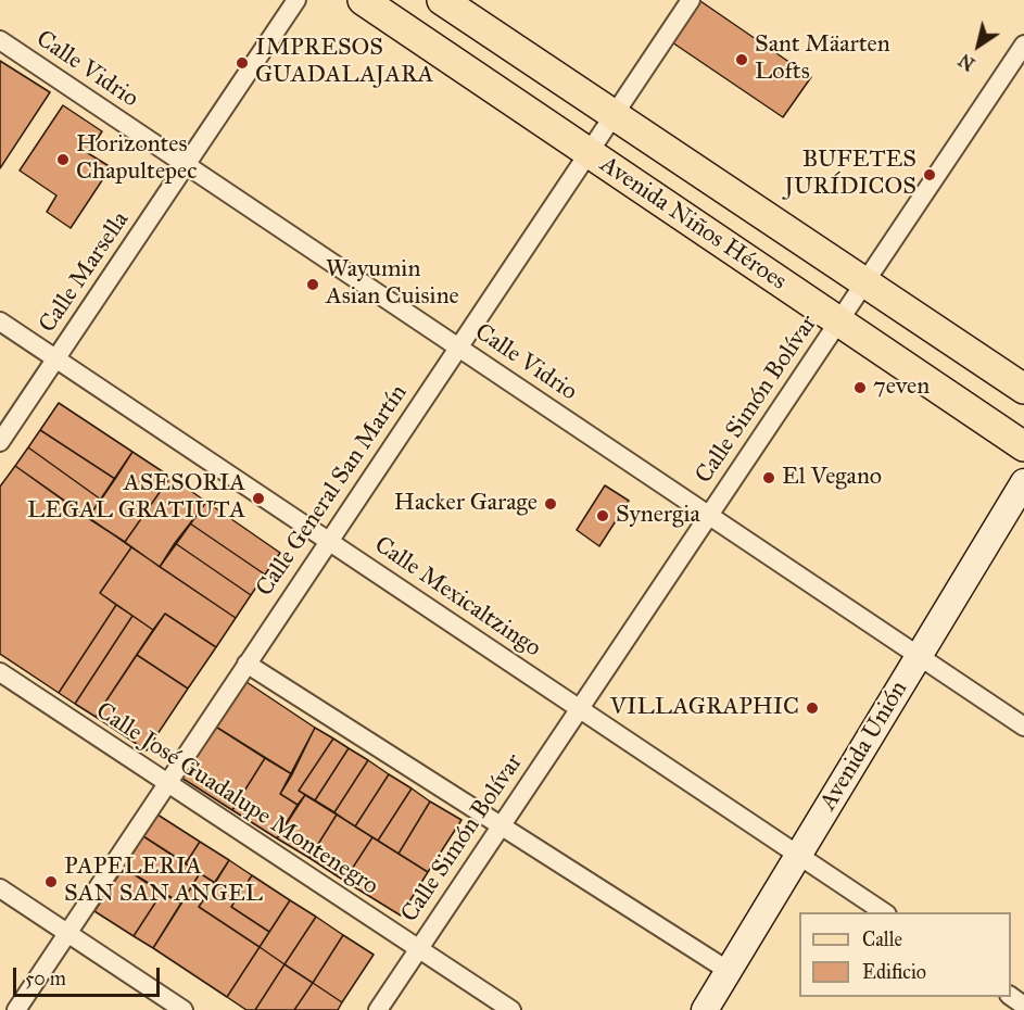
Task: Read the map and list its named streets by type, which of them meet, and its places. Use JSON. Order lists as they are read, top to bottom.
{
  "streets": {
    "main road": ["Avenida Niños Héroes", "Avenida Unión"],
    "street": [
      "Calle Vidrio",
      "Calle Marsella",
      "Calle Simón Bolívar",
      "Calle General San Martín",
      "Calle Mexicaltzingo",
      "Calle José Guadalupe Montenegro"
    ]
  },
  "crossings": [
    ["Calle Vidrio", "Calle Marsella"],
    ["Calle Vidrio", "Calle Simón Bolívar"],
    ["Calle Vidrio", "Calle General San Martín"],
    ["Calle Vidrio", "Avenida Unión"],
    ["Avenida Niños Héroes", "Calle Simón Bolívar"],
    ["Avenida Niños Héroes", "Calle General San Martín"],
    ["Calle Marsella", "Calle Mexicaltzingo"],
    ["Calle Simón Bolívar", "Calle Mexicaltzingo"],
    ["Calle Simón Bolívar", "Calle José Guadalupe Montenegro"],
    ["Calle General San Martín", "Calle Mexicaltzingo"],
    ["Calle General San Martín", "Calle José Guadalupe Montenegro"],
    ["Calle Mexicaltzingo", "Avenida Unión"]
  ],
  "places": [
    "Sant Mäarten Lofts",
    "IMPRESOS GUADALAJARA",
    "Horizontes Chapultepec",
    "BUFETES JURÍDICOS",
    "Wayumin Asian Cuisine",
    "7even",
    "El Vegano",
    "ASESORIA LEGAL GRATIUTA",
    "Hacker Garage",
    "Synergia",
    "VILLAGRAPHIC",
    "PAPELERIA SAN SAN ANGEL"
  ],
  "legend": ["Calle", "Edificio"],
  "scale_bar": "50 m",
  "north": "bottom left"
}
